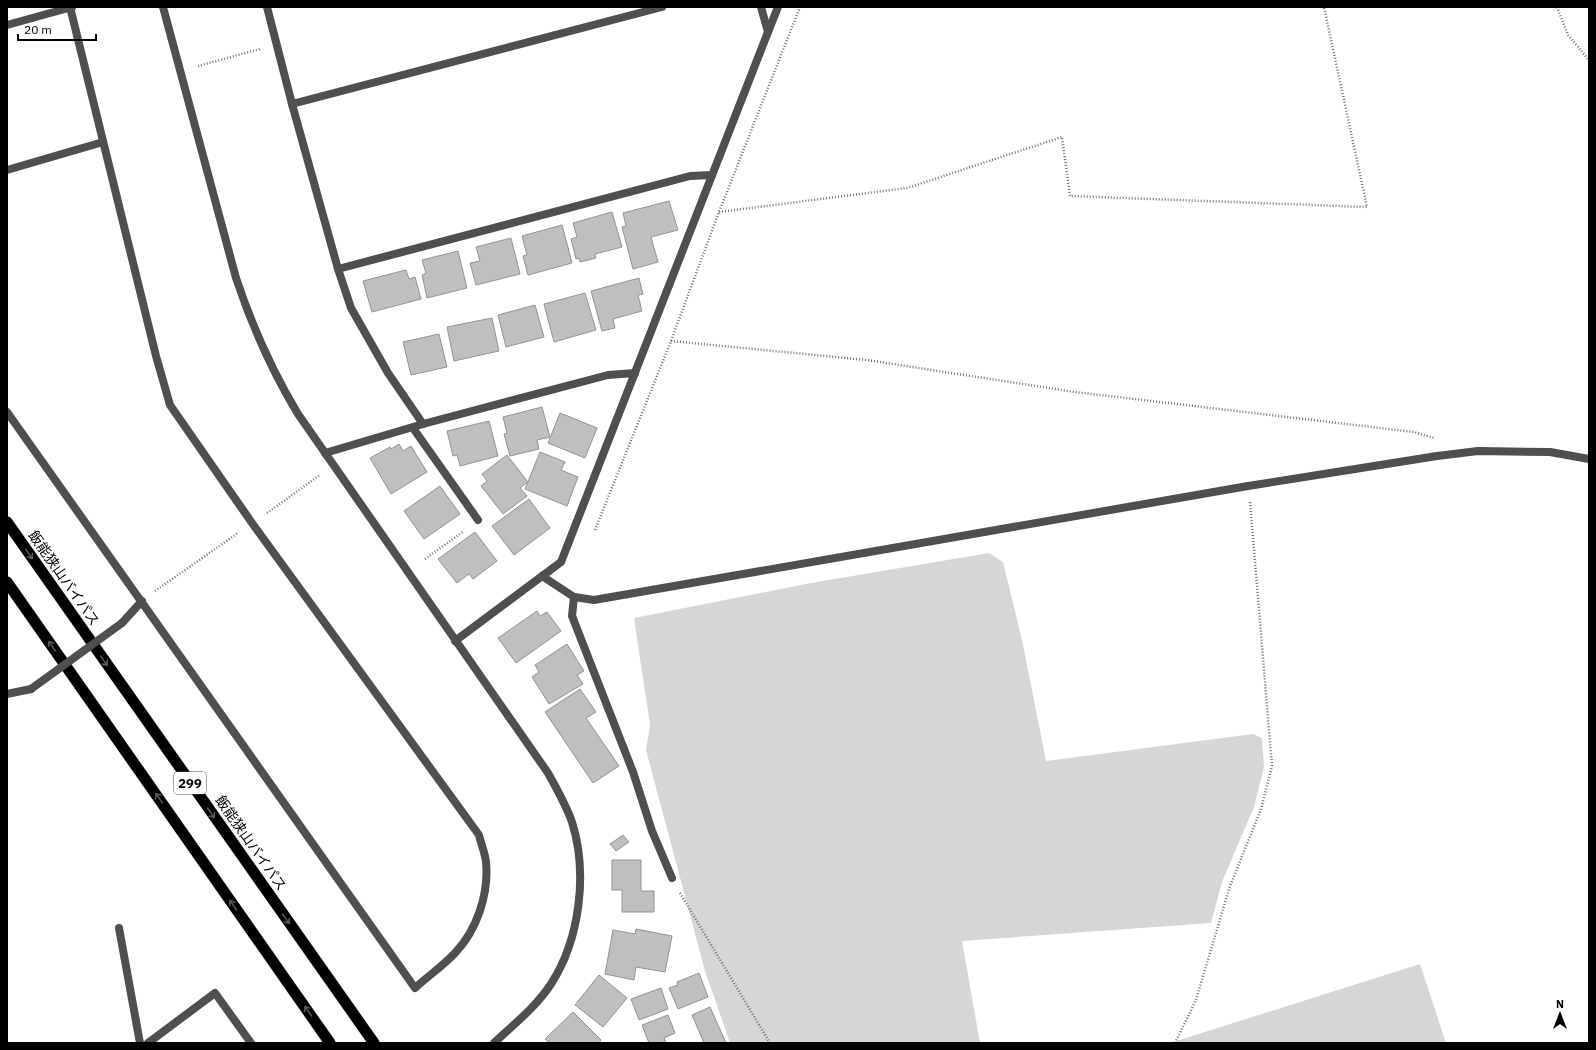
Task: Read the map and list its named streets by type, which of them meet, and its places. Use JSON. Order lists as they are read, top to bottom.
{
  "streets": {
    "highway": ["飯能狭山バイパス", "299"]
  },
  "scale_bar": "20 m",
  "north": "top"
}
